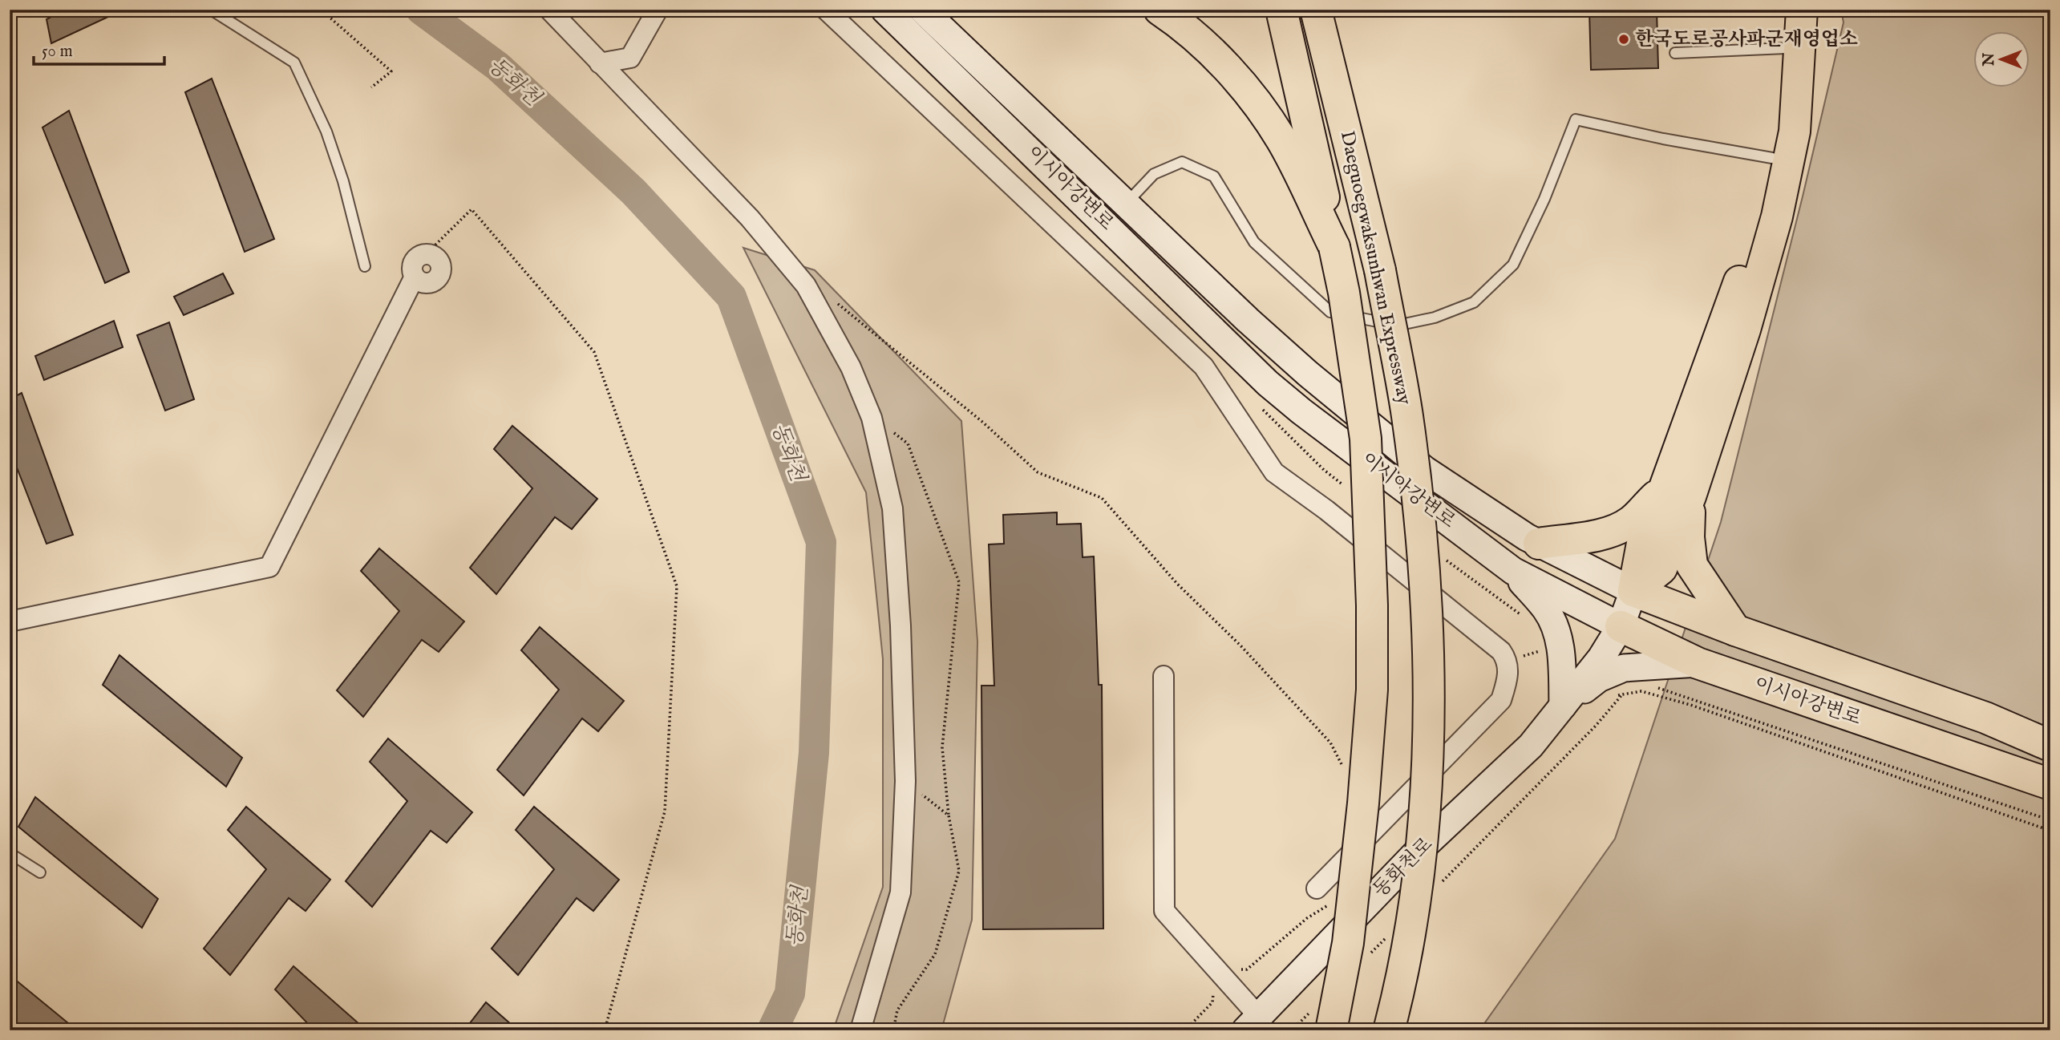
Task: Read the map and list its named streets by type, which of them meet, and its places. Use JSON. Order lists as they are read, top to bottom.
{
  "streets": {
    "highway": ["이시아강변로", "Daeguoegwaksunhwan Expressway"],
    "main road": ["동화천로"]
  },
  "water": ["동화천"],
  "places": ["한국도로공사파군재영업소"],
  "scale_bar": "50 m",
  "north": "left"
}
